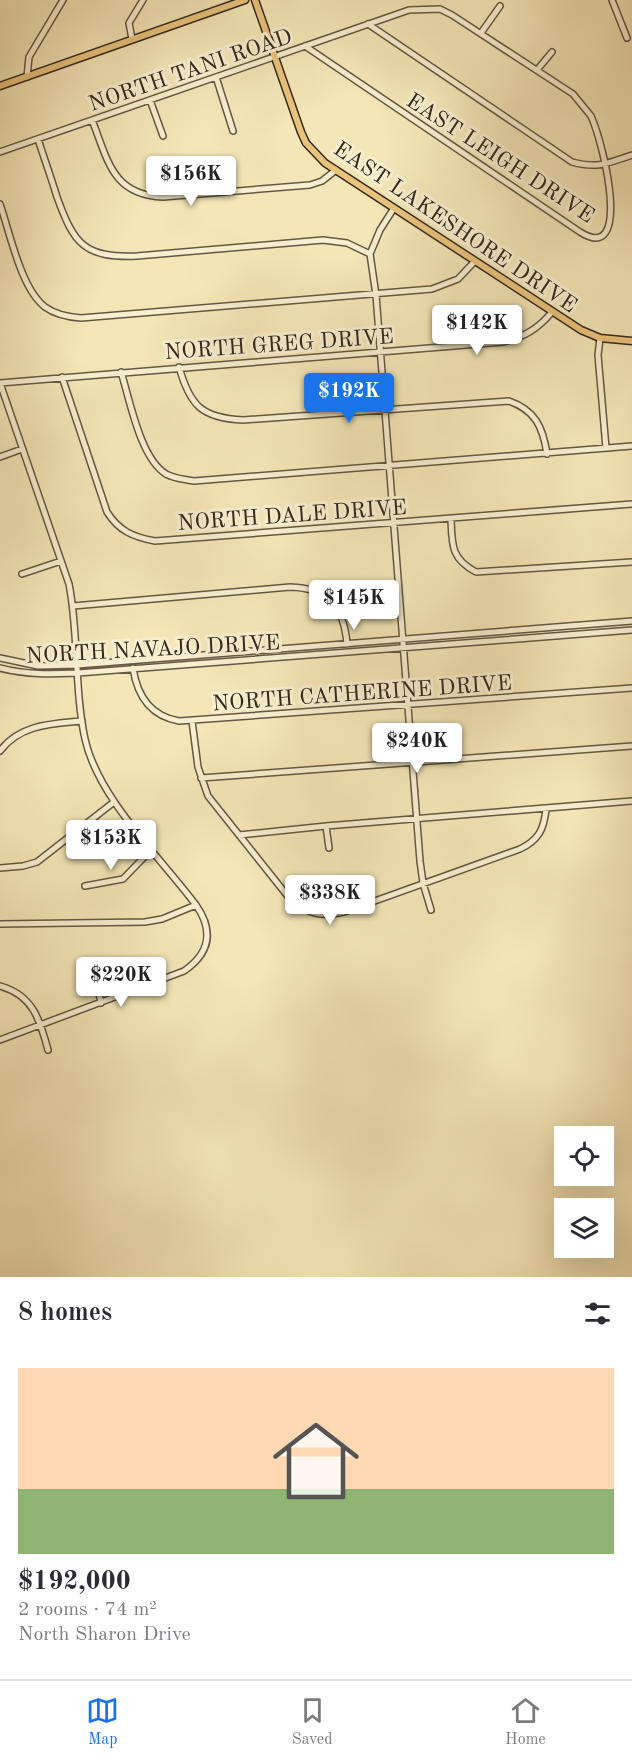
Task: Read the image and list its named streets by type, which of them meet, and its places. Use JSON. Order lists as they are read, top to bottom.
{
  "streets": {
    "main road": ["EAST LAKESHORE DRIVE"],
    "street": [
      "NORTH TANI ROAD",
      "EAST LEIGH DRIVE",
      "NORTH GREG DRIVE",
      "NORTH DALE DRIVE",
      "NORTH NAVAJO DRIVE",
      "NORTH CATHERINE DRIVE"
    ]
  },
  "crossings": [
    ["NORTH TANI ROAD", "EAST LEIGH DRIVE"],
    ["NORTH TANI ROAD", "EAST LAKESHORE DRIVE"],
    ["EAST LAKESHORE DRIVE", "NORTH GREG DRIVE"],
    ["NORTH GREG DRIVE", "NORTH DALE DRIVE"],
    ["NORTH NAVAJO DRIVE", "NORTH CATHERINE DRIVE"]
  ],
  "page": {
    "price": [
      "$156K",
      "$142K",
      "$192K",
      "$145K",
      "$240K",
      "$153K",
      "$338K",
      "$220K"
    ],
    "heading": "8 homes",
    "list": [
      {
        "name": "$192,000",
        "note": "2 rooms · 74 m² · North Sharon Drive"
      }
    ],
    "tabs": ["Map", "Saved", "Home"]
  }
}
